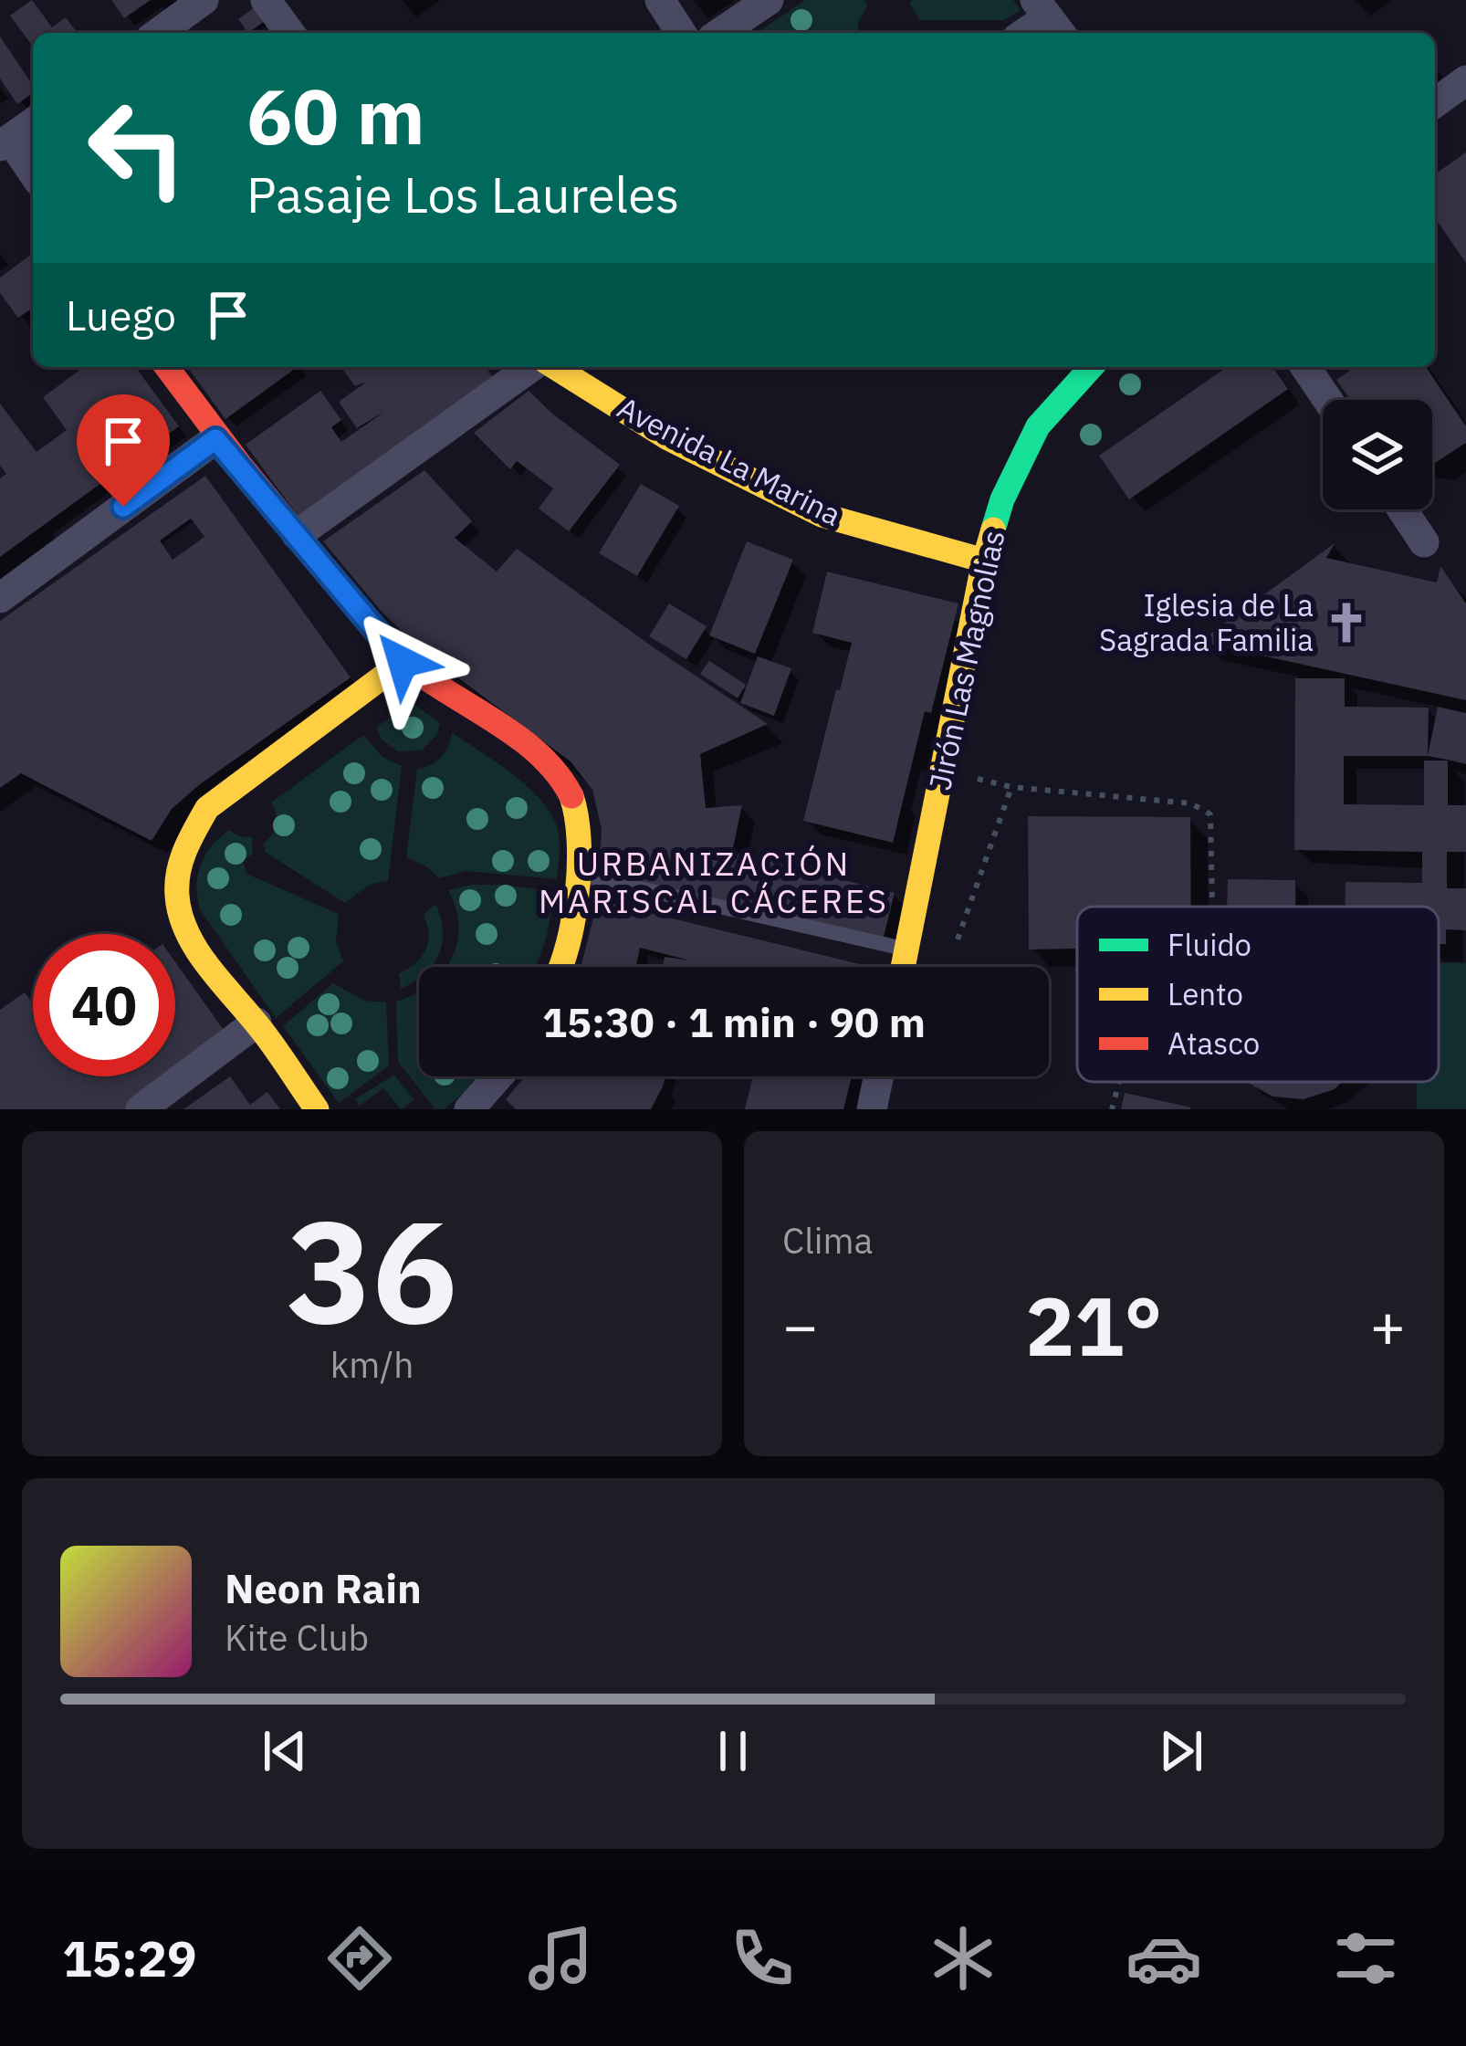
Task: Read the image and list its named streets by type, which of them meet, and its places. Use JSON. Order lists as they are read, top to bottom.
{
  "streets": {
    "street": ["Avenida La Marina", "Jirón Las Magnolias"]
  },
  "crossings": [
    ["Avenida La Marina", "Jirón Las Magnolias"]
  ],
  "districts": ["URBANIZACIÓN MARISCAL CÁCERES"],
  "places": {
    "church": ["Iglesia de La Sagrada Familia"]
  },
  "legend": ["Fluido", "Lento", "Atasco"],
  "page": {
    "turn": ["60 m", "Pasaje Los Laureles"],
    "then": "Luego",
    "limit": "40",
    "trip": "15:30 · 1 min · 90 m",
    "tile": [
      ["36", "km/h"],
      "Clima"
    ],
    "heat": ["−", "21°", "+"],
    "song": ["Neon Rain", "Kite Club"],
    "tabs": "15:29"
  }
}
